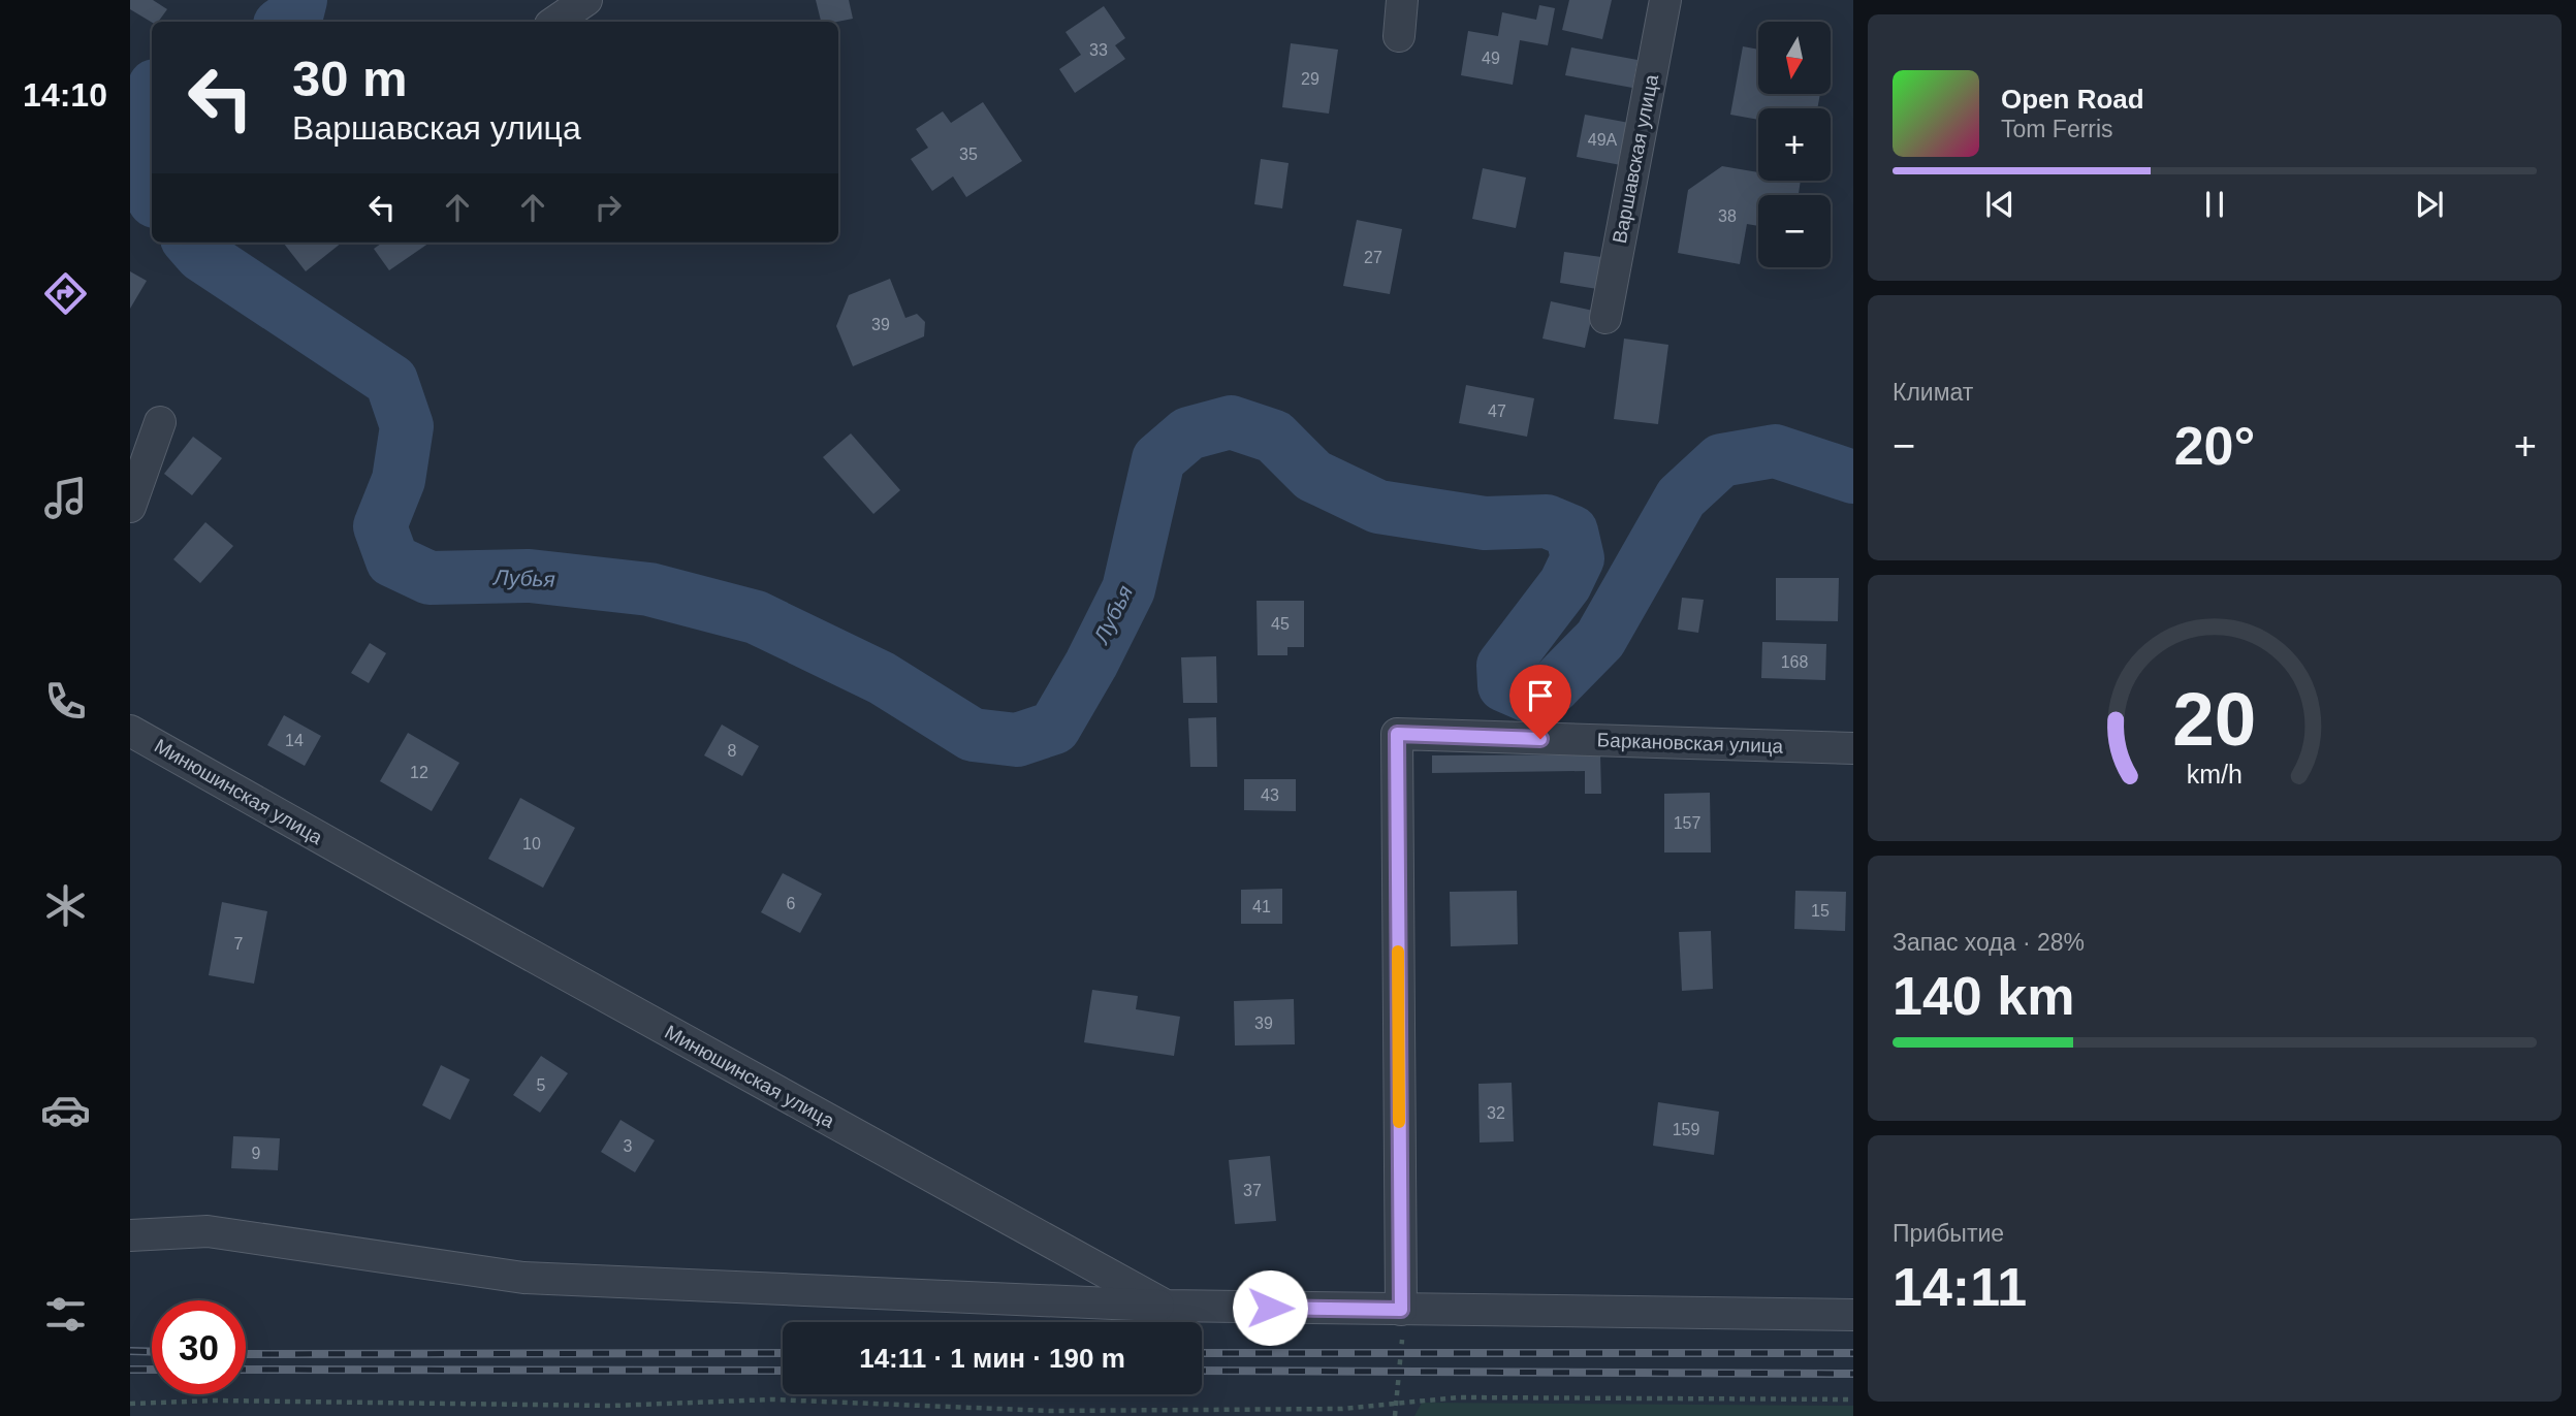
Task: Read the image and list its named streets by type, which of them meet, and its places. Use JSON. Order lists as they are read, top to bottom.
{
  "streets": {
    "street": ["Варшавская улица", "Баркановская улица", "Минюшинская улица"]
  },
  "crossings": [
    ["Баркановская улица", "Минюшинская улица"]
  ],
  "water": ["Лубья"],
  "house_numbers": [
    "33",
    "49",
    "29",
    "49А",
    "35",
    "38",
    "27",
    "39",
    "47",
    "45",
    "168",
    "14",
    "8",
    "12",
    "43",
    "157",
    "10",
    "6",
    "41",
    "15",
    "7",
    "39",
    "5",
    "32",
    "159",
    "3",
    "9",
    "37"
  ],
  "north": "bottom",
  "page": {
    "tabs": "14:10",
    "map_buttons": ["+", "−"],
    "turn": ["30 m", "Варшавская улица"],
    "song": ["Open Road", "Tom Ferris"],
    "tile": [
      "Климат",
      ["Запас хода · 28%", "140 km"],
      ["Прибытие", "14:11"]
    ],
    "heat": ["−", "20°", "+"],
    "limit": "30",
    "trip": "14:11 · 1 мин · 190 m",
    "gauge": ["20", "km/h"]
  }
}
